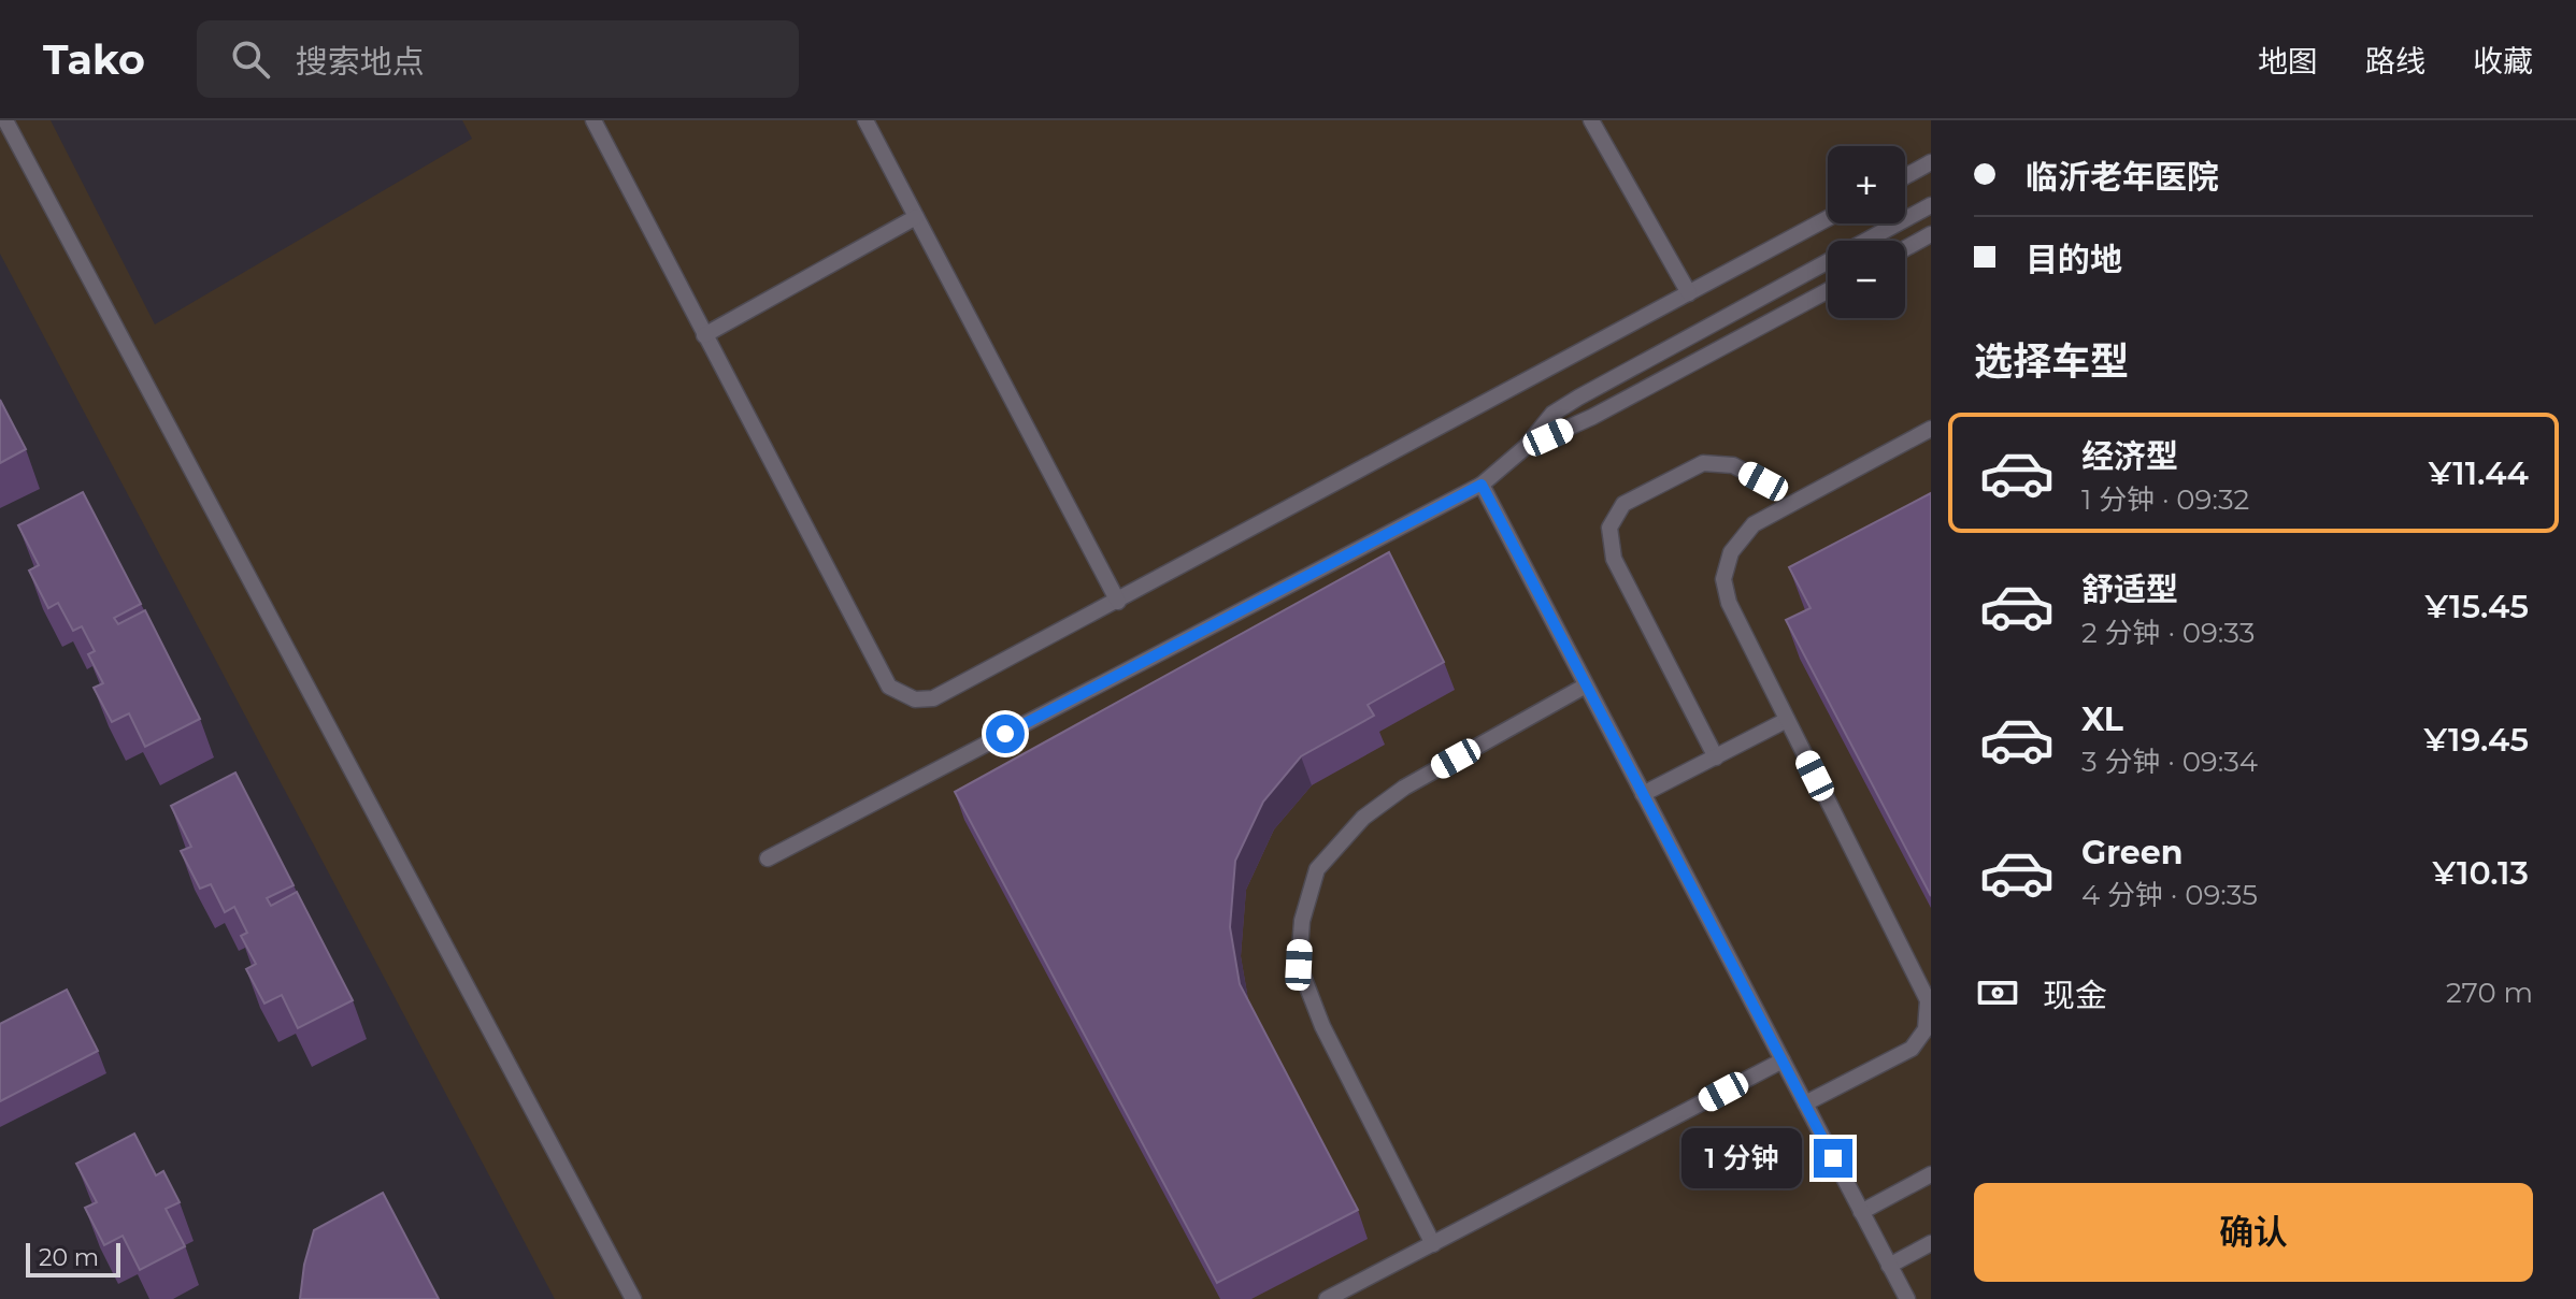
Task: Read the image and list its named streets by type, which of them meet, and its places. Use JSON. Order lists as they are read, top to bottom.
{
  "scale_bar": "20 m",
  "page": {
    "header": "Tako",
    "search": "搜索地点",
    "nav": ["地图", "路线", "收藏"],
    "banner": ["临沂老年医院", "目的地"],
    "map_buttons": ["+", "−"],
    "heading": "选择车型",
    "list": [
      {
        "name": "经济型",
        "note": "1 分钟 · 09:32",
        "value": "¥11.44"
      },
      {
        "name": "舒适型",
        "note": "2 分钟 · 09:33",
        "value": "¥15.45"
      },
      {
        "name": "XL",
        "note": "3 分钟 · 09:34",
        "value": "¥19.45"
      },
      {
        "name": "Green",
        "note": "4 分钟 · 09:35",
        "value": "¥10.13"
      }
    ],
    "pay": ["现金", "270 m"],
    "bubble": "1 分钟",
    "buttons": "确认",
    "scale": "20 m"
  }
}
